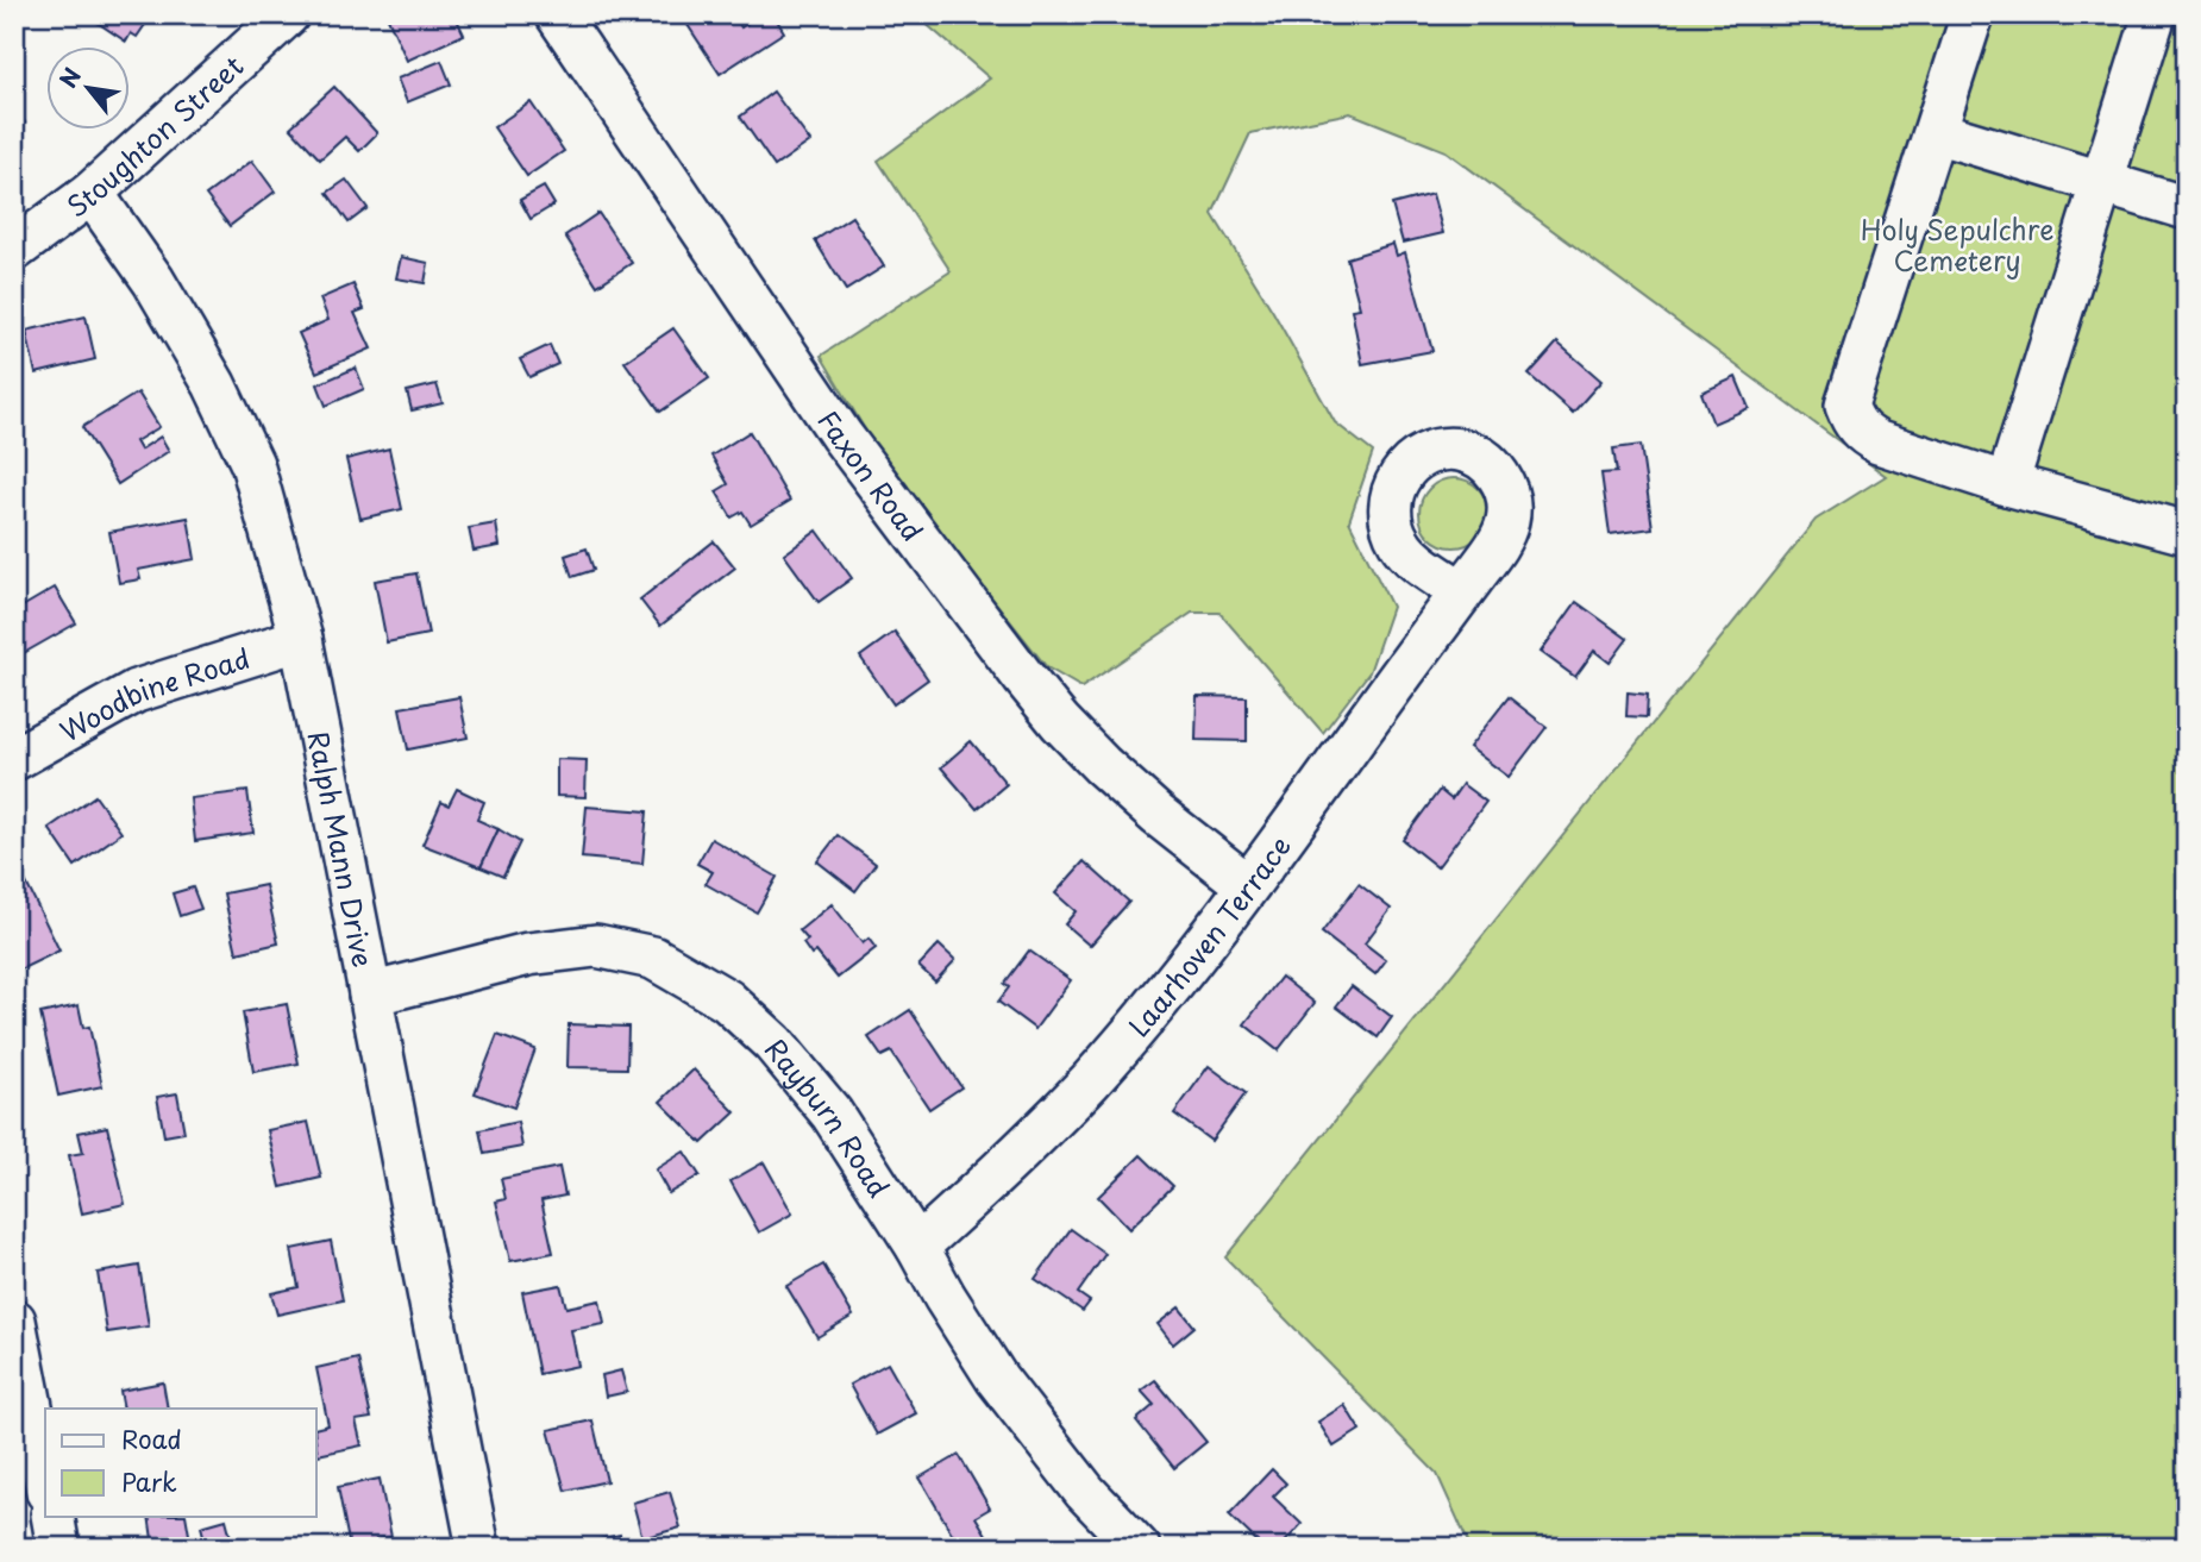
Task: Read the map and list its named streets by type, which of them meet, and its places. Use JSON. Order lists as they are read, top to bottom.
{
  "streets": {
    "street": [
      "Stoughton Street",
      "Faxon Road",
      "Woodbine Road",
      "Ralph Mann Drive",
      "Laarhoven Terrace",
      "Rayburn Road"
    ]
  },
  "crossings": [
    ["Stoughton Street", "Ralph Mann Drive"],
    ["Faxon Road", "Laarhoven Terrace"],
    ["Woodbine Road", "Ralph Mann Drive"],
    ["Ralph Mann Drive", "Rayburn Road"],
    ["Laarhoven Terrace", "Rayburn Road"]
  ],
  "parks": ["Holy Sepulchre Cemetery"],
  "legend": ["Road", "Park"],
  "north": "top left"
}
